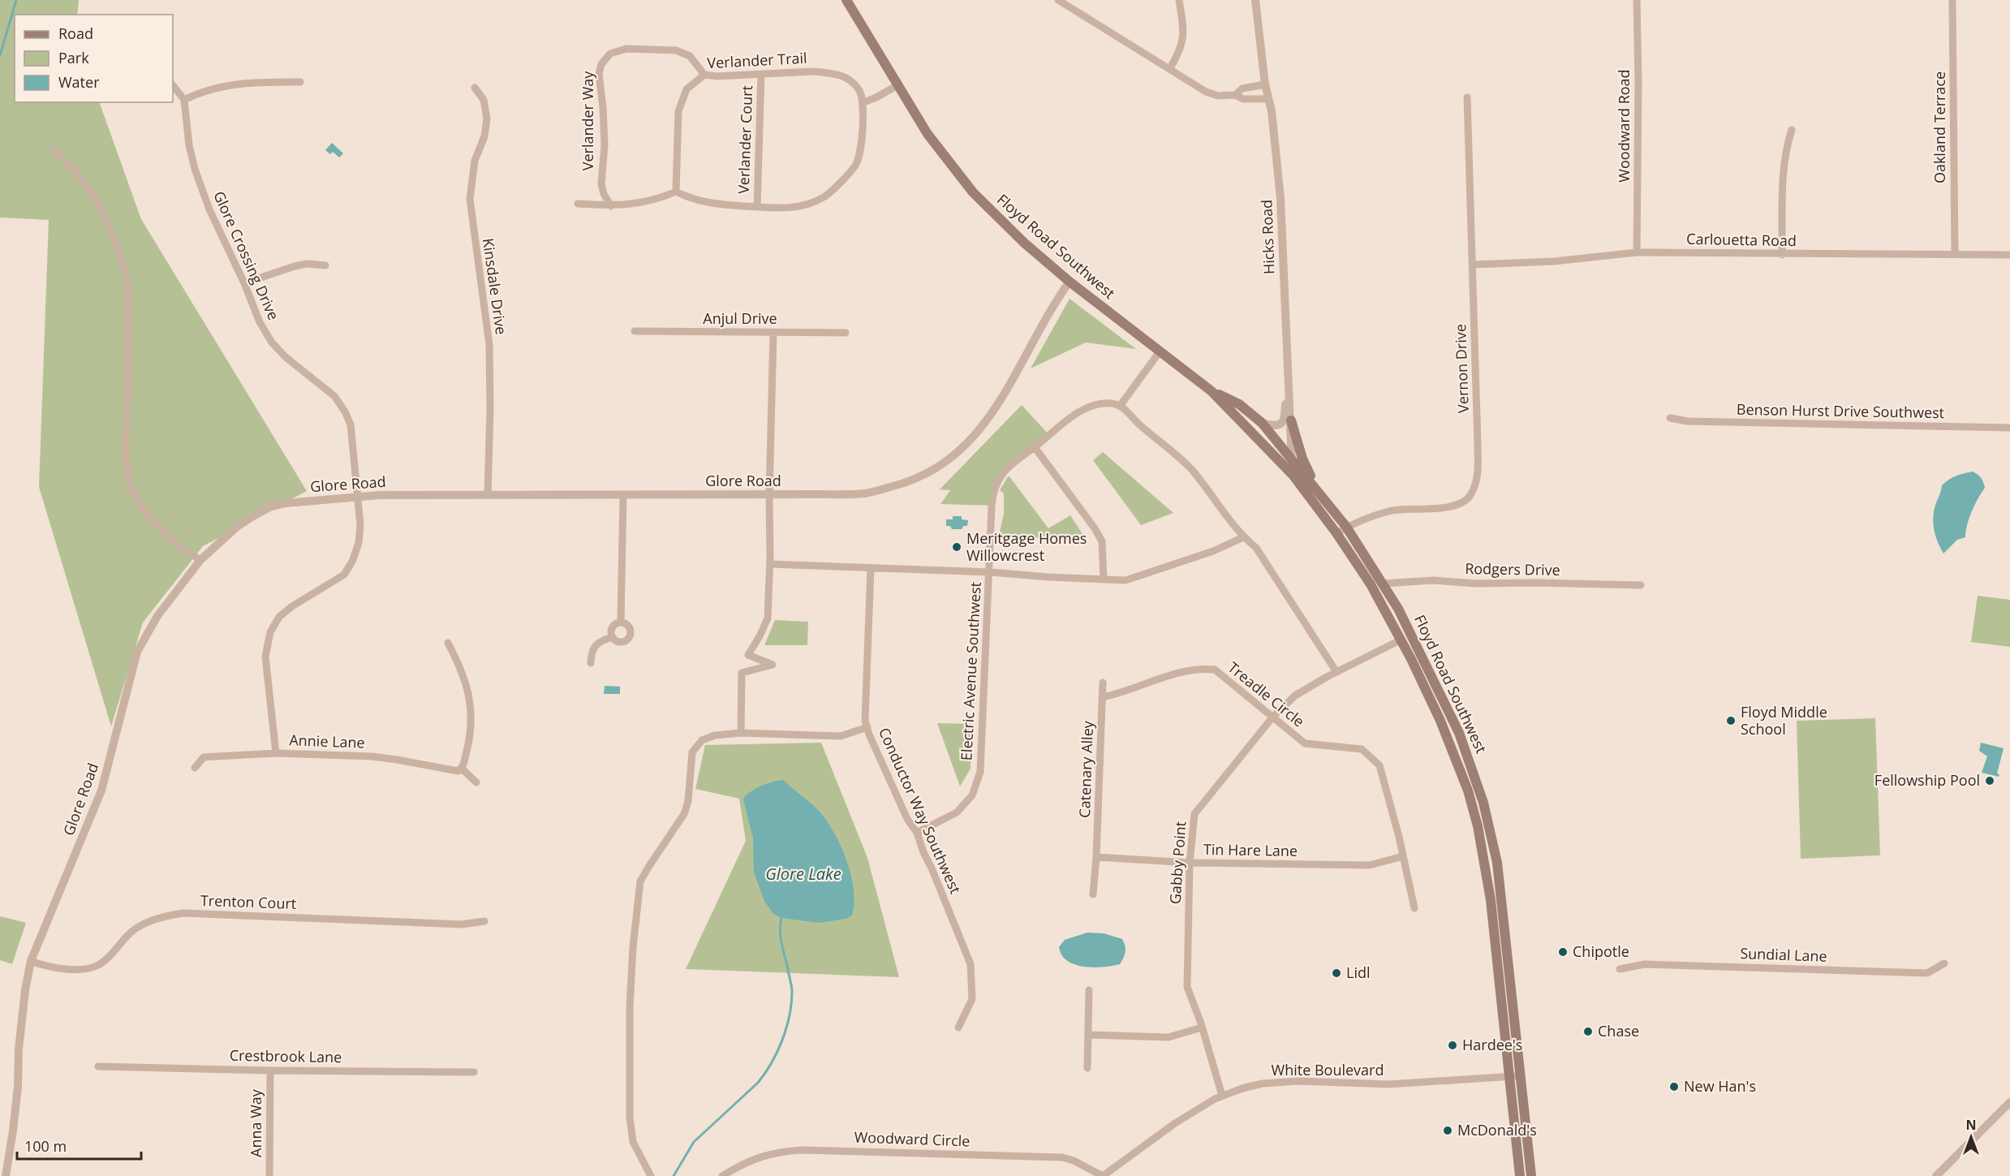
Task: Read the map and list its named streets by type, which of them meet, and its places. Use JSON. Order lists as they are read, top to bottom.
{
  "streets": {
    "main road": ["Floyd Road Southwest"],
    "street": [
      "Verlander Trail",
      "Verlander Way",
      "Woodward Road",
      "Oakland Terrace",
      "Verlander Court",
      "Hicks Road",
      "Carlouetta Road",
      "Glore Crossing Drive",
      "Kinsdale Drive",
      "Anjul Drive",
      "Vernon Drive",
      "Benson Hurst Drive Southwest",
      "Glore Road",
      "Rodgers Drive",
      "Electric Avenue Southwest",
      "Treadle Circle",
      "Annie Lane",
      "Catenary Alley",
      "Conductor Way Southwest",
      "Tin Hare Lane",
      "Gabby Point",
      "Trenton Court",
      "Sundial Lane",
      "Crestbrook Lane",
      "White Boulevard",
      "Anna Way",
      "Woodward Circle"
    ]
  },
  "crossings": [
    ["Verlander Trail", "Verlander Way"],
    ["Verlander Trail", "Verlander Court"],
    ["Woodward Road", "Carlouetta Road"],
    ["Oakland Terrace", "Carlouetta Road"],
    ["Hicks Road", "Floyd Road Southwest"],
    ["Carlouetta Road", "Vernon Drive"],
    ["Floyd Road Southwest", "Vernon Drive"],
    ["Floyd Road Southwest", "Glore Road"],
    ["Floyd Road Southwest", "Rodgers Drive"],
    ["Floyd Road Southwest", "Gabby Point"],
    ["Floyd Road Southwest", "White Boulevard"],
    ["Glore Crossing Drive", "Glore Road"],
    ["Glore Crossing Drive", "Annie Lane"],
    ["Kinsdale Drive", "Glore Road"],
    ["Glore Road", "Trenton Court"],
    ["Electric Avenue Southwest", "Conductor Way Southwest"],
    ["Treadle Circle", "Catenary Alley"],
    ["Treadle Circle", "Tin Hare Lane"],
    ["Treadle Circle", "Gabby Point"],
    ["Catenary Alley", "Tin Hare Lane"],
    ["Tin Hare Lane", "Gabby Point"],
    ["Gabby Point", "White Boulevard"],
    ["Crestbrook Lane", "Anna Way"],
    ["White Boulevard", "Woodward Circle"]
  ],
  "water": ["Glore Lake"],
  "places": [
    "Meritgage Homes Willowcrest",
    "Floyd Middle School",
    "Fellowship Pool",
    "Chipotle",
    "Lidl",
    "Chase",
    "Hardee's",
    "New Han's",
    "McDonald's"
  ],
  "legend": ["Road", "Park", "Water"],
  "scale_bar": "100 m",
  "north": "top"
}
